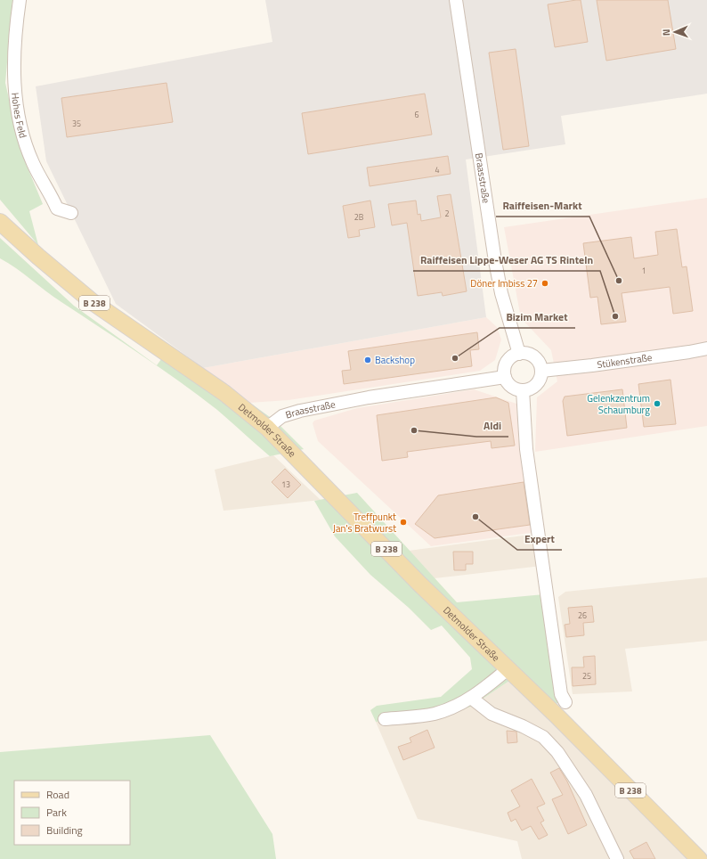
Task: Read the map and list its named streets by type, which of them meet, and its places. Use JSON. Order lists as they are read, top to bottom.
{
  "streets": {
    "main road": ["B 238", "Detmolder Straße"],
    "street": ["Hohes Feld", "Braasstraße", "Stükenstraße"]
  },
  "crossings": [
    ["Braasstraße", "Stükenstraße"],
    ["Braasstraße", "Detmolder Straße"]
  ],
  "places": [
    "Raiffeisen-Markt",
    "Döner Imbiss 27",
    "Raiffeisen Lippe-Weser AG TS Rinteln",
    "Bizim Market",
    "Backshop",
    "Gelenkzentrum Schaumburg",
    "Aldi",
    "Expert",
    "Treffpunkt Jan's Bratwurst"
  ],
  "house_numbers": [
    "6",
    "35",
    "4",
    "2",
    "2B",
    "1",
    "13",
    "26",
    "25"
  ],
  "legend": ["Road", "Park", "Building"],
  "north": "left"
}
